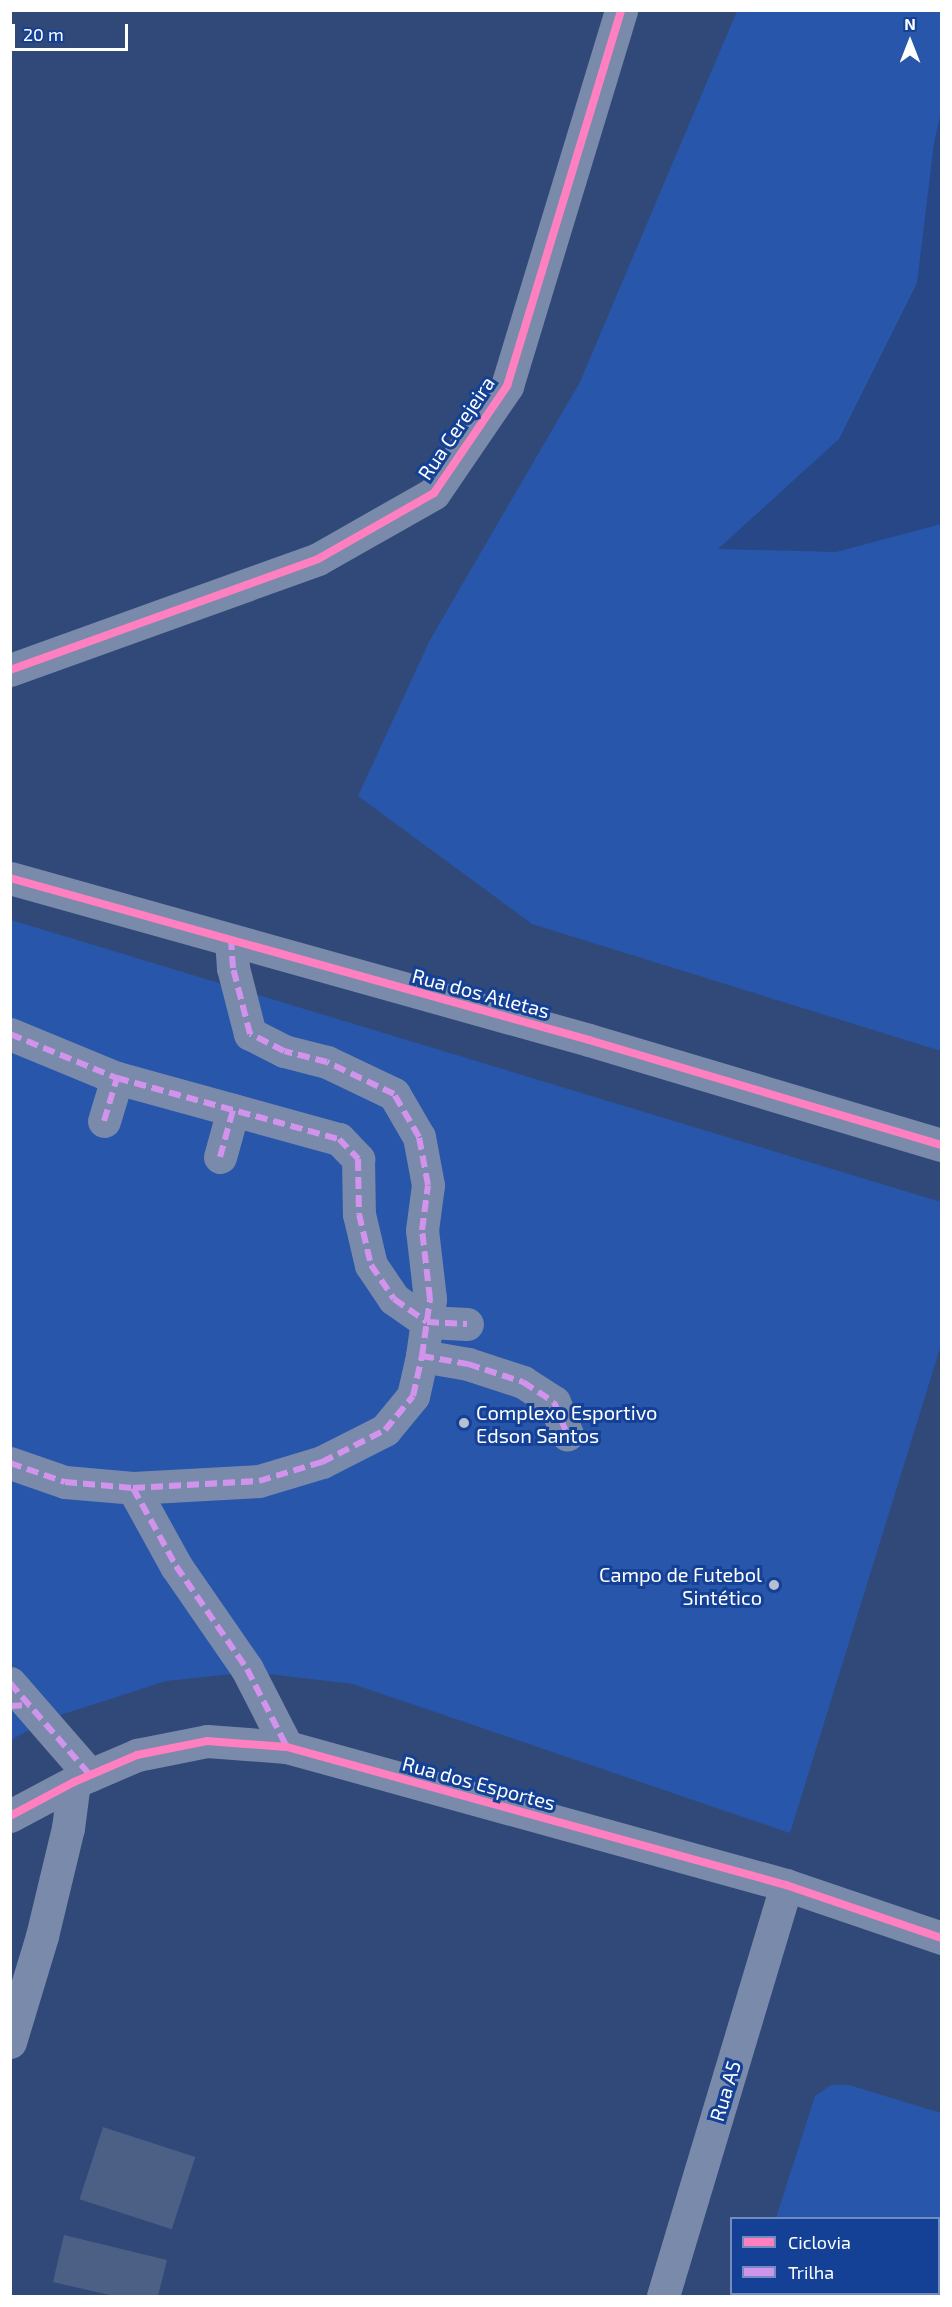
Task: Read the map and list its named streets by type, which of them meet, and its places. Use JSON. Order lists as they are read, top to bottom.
{
  "streets": {
    "street": [
      "Rua Cerejeira",
      "Rua dos Atletas",
      "Rua dos Esportes",
      "Rua A5"
    ]
  },
  "crossings": [
    ["Rua dos Esportes", "Rua A5"]
  ],
  "places": ["Complexo Esportivo Edson Santos", "Campo de Futebol Sintético"],
  "legend": ["Ciclovia", "Trilha"],
  "scale_bar": "20 m",
  "north": "top"
}
